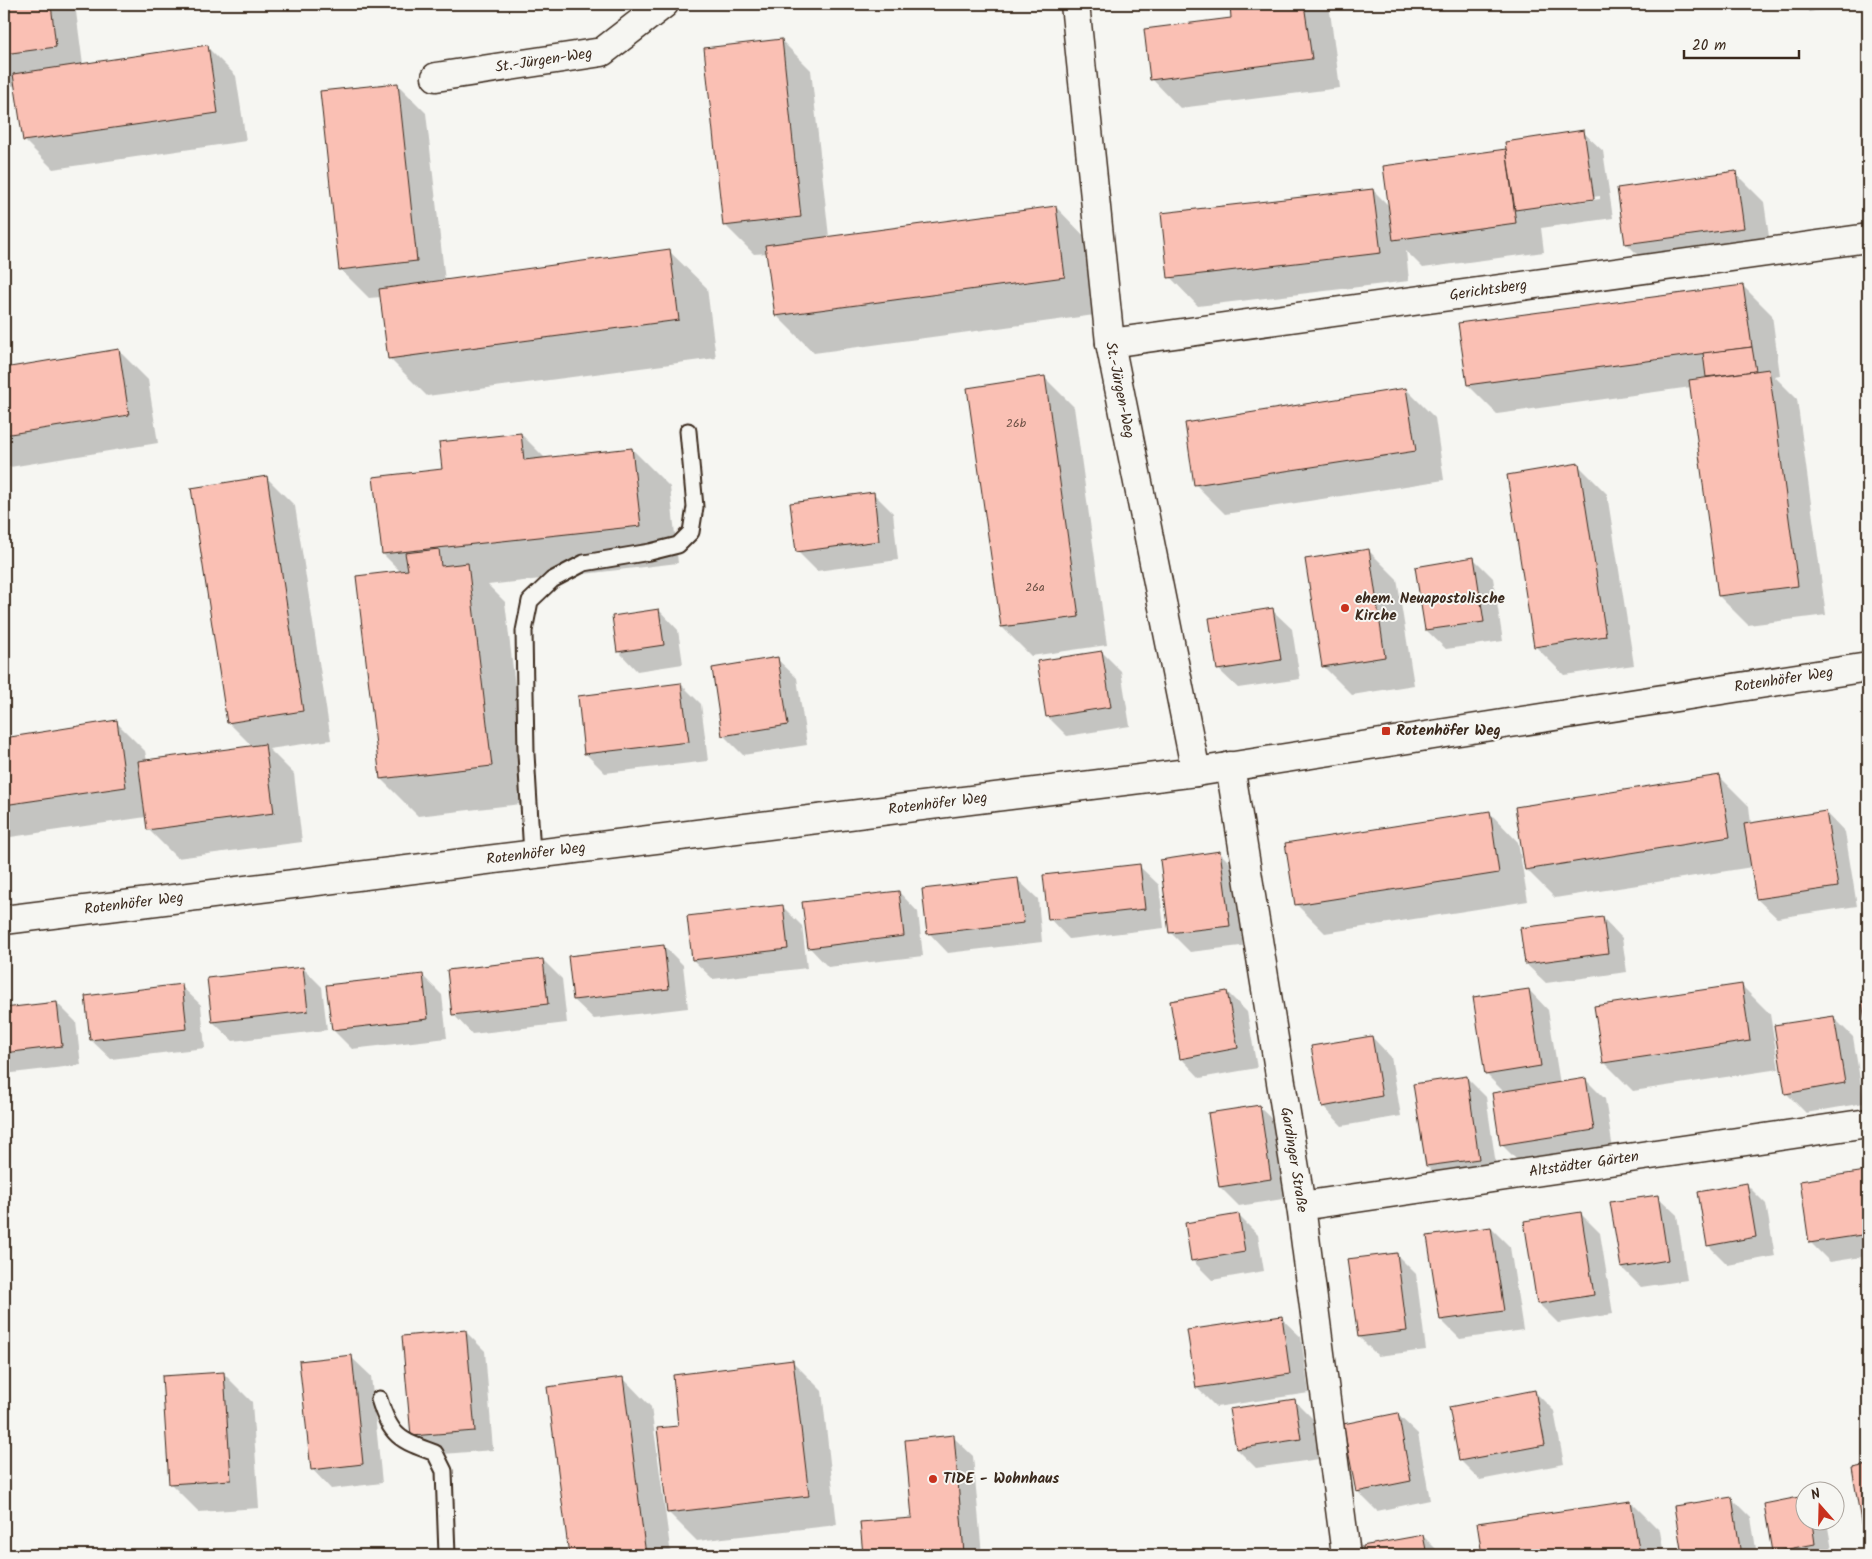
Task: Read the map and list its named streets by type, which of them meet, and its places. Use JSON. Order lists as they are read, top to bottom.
{
  "streets": {
    "street": [
      "St.-Jürgen-Weg",
      "Gerichtsberg",
      "Rotenhöfer Weg",
      "Gardinger Straße",
      "Altstädter Gärten"
    ]
  },
  "crossings": [
    ["St.-Jürgen-Weg", "Gerichtsberg"],
    ["St.-Jürgen-Weg", "Rotenhöfer Weg"],
    ["Rotenhöfer Weg", "Gardinger Straße"],
    ["Gardinger Straße", "Altstädter Gärten"]
  ],
  "places": {
    "other": ["ehem. Neuapostolische Kirche", "TIDE - Wohnhaus"],
    "transit": ["Rotenhöfer Weg"]
  },
  "house_numbers": ["26b", "26a"],
  "scale_bar": "20 m",
  "north": "top"
}
